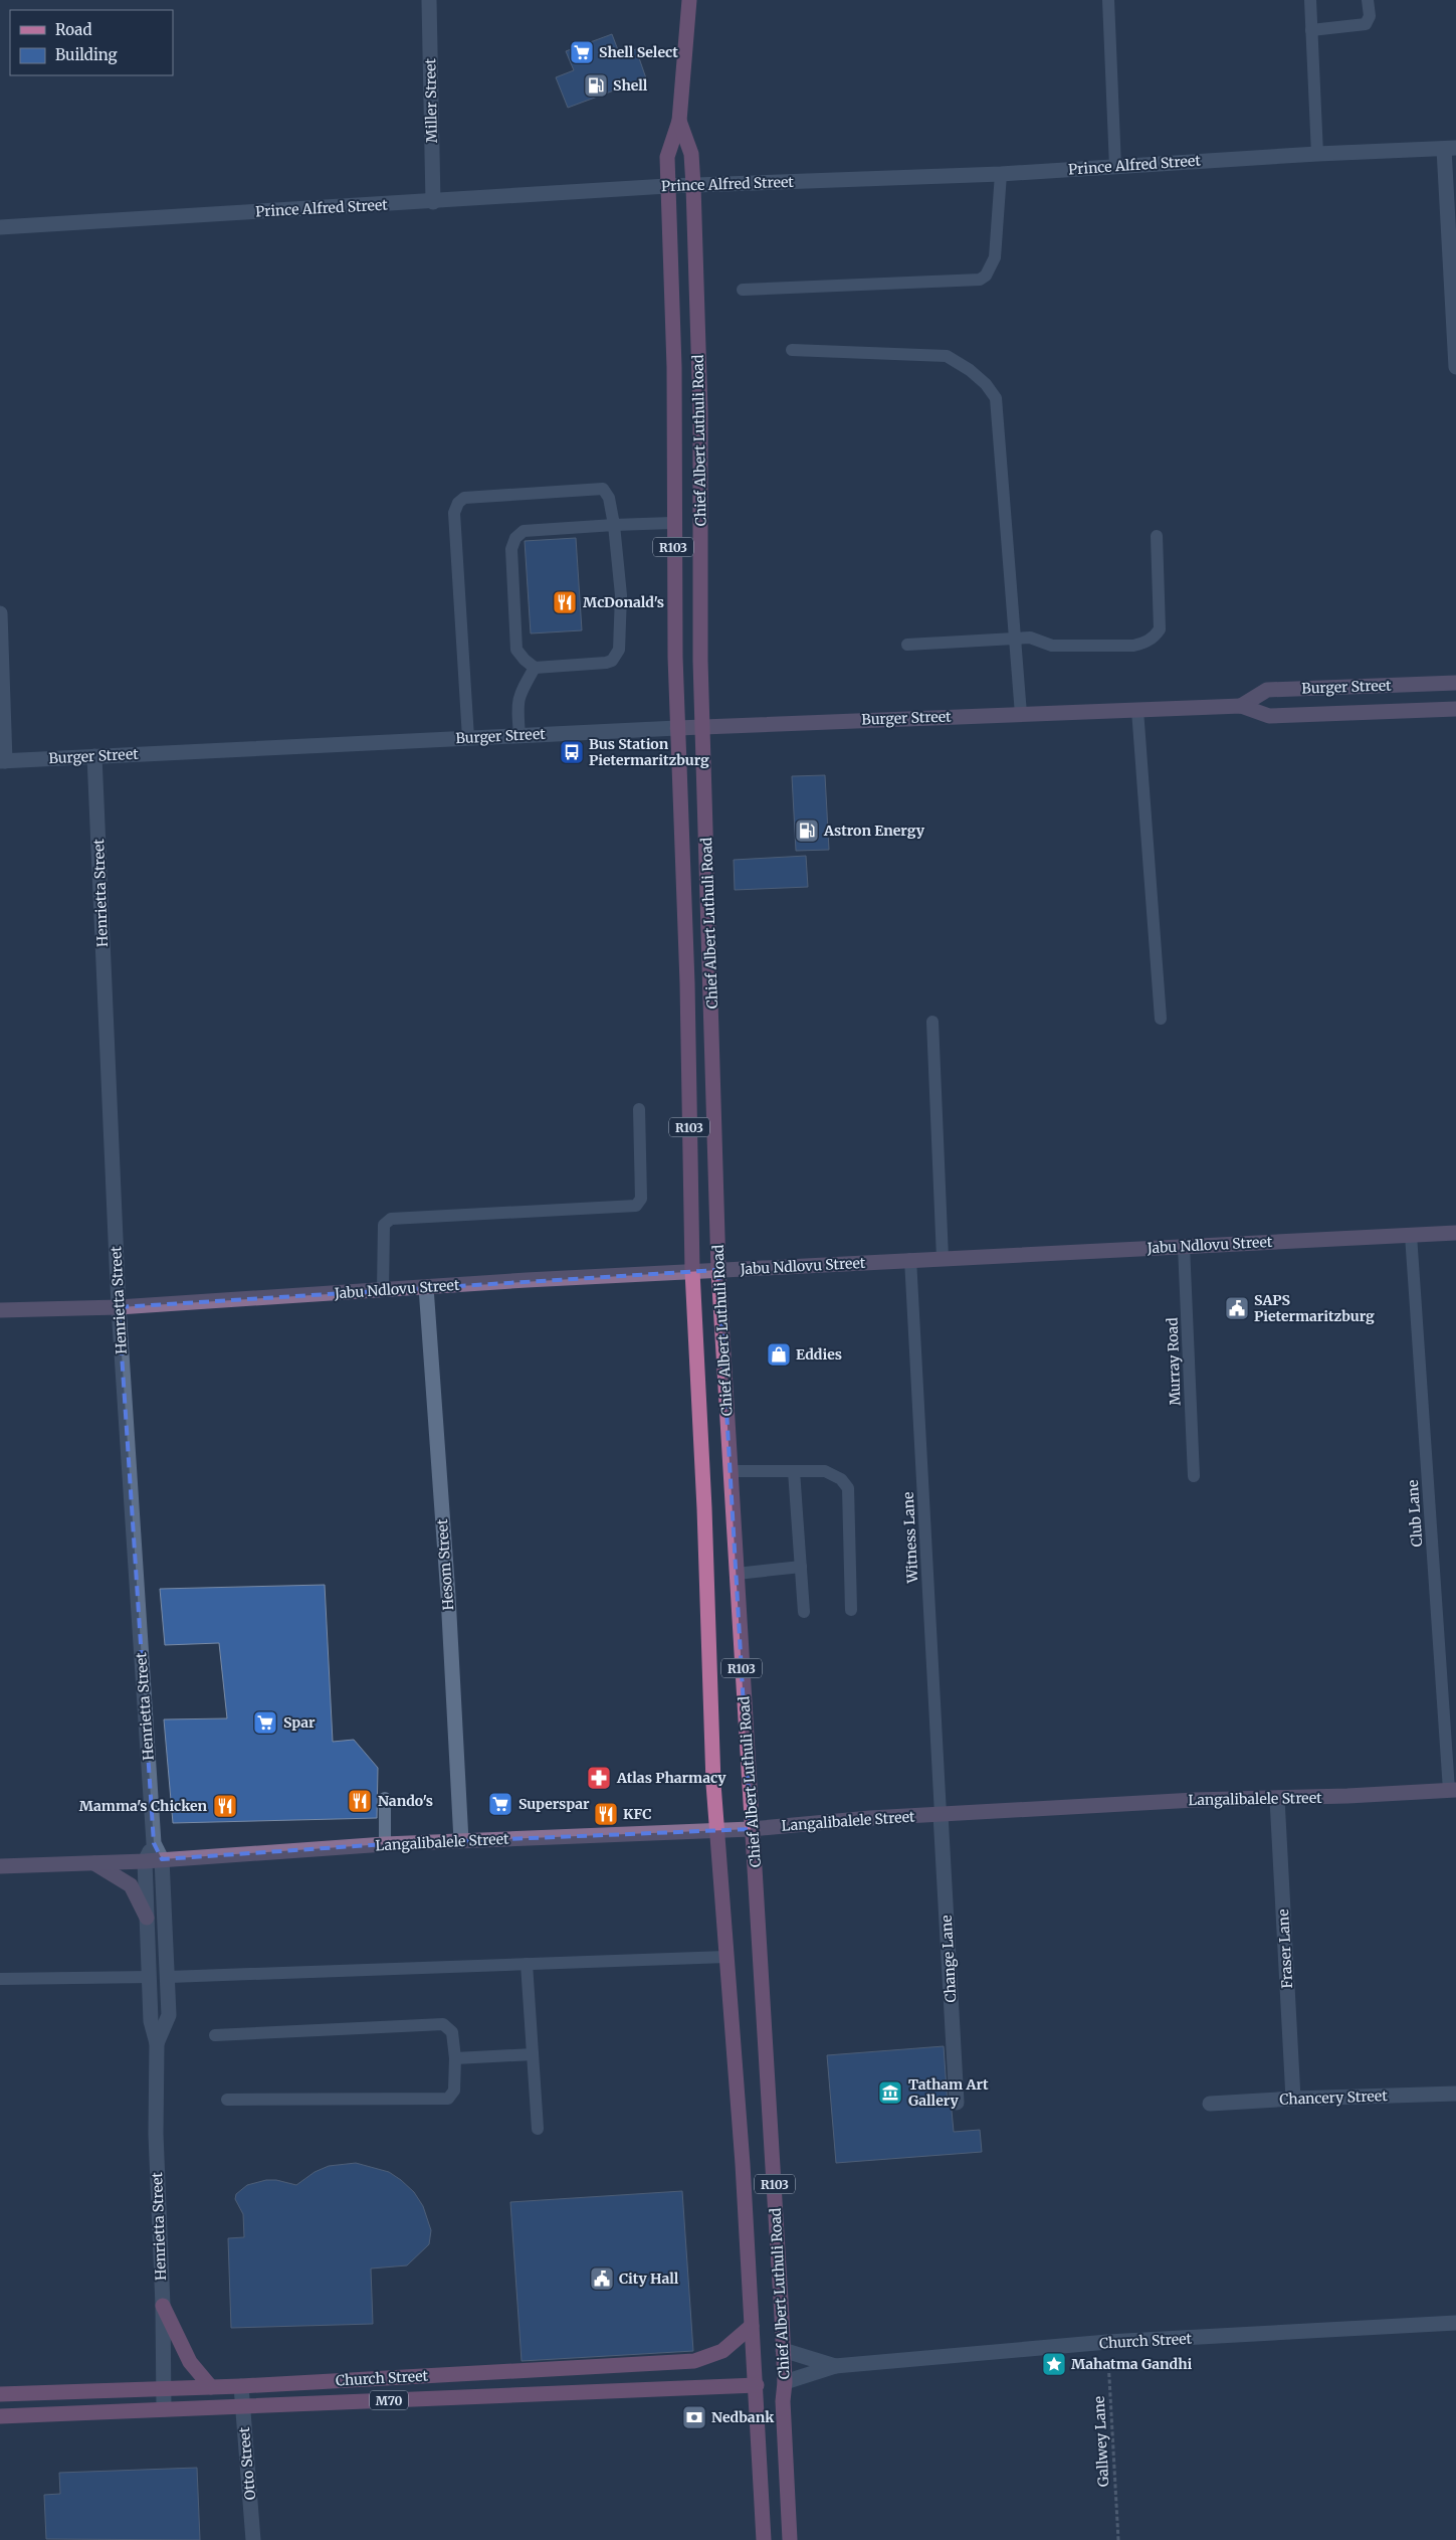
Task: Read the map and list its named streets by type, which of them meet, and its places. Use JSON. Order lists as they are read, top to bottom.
{
  "streets": {
    "main road": [
      "Chief Albert Luthuli Road",
      "R103",
      "Church Street",
      "M70"
    ],
    "street": [
      "Miller Street",
      "Prince Alfred Street",
      "Burger Street",
      "Henrietta Street",
      "Jabu Ndlovu Street",
      "Hesom Street",
      "Langalibalele Street",
      "Fraser Lane",
      "Change Lane",
      "Chancery Street",
      "Otto Street"
    ],
    "lane": ["Murray Road", "Club Lane", "Witness Lane"],
    "path": ["Gallwey Lane"]
  },
  "crossings": [
    ["Miller Street", "Prince Alfred Street"],
    ["Prince Alfred Street", "Chief Albert Luthuli Road"],
    ["Chief Albert Luthuli Road", "Burger Street"],
    ["Chief Albert Luthuli Road", "Jabu Ndlovu Street"],
    ["Chief Albert Luthuli Road", "Langalibalele Street"],
    ["Chief Albert Luthuli Road", "Church Street"],
    ["Burger Street", "Henrietta Street"],
    ["Henrietta Street", "Jabu Ndlovu Street"],
    ["Henrietta Street", "Langalibalele Street"],
    ["Henrietta Street", "Church Street"],
    ["Jabu Ndlovu Street", "Murray Road"],
    ["Jabu Ndlovu Street", "Club Lane"],
    ["Jabu Ndlovu Street", "Witness Lane"],
    ["Jabu Ndlovu Street", "Hesom Street"],
    ["Club Lane", "Langalibalele Street"],
    ["Witness Lane", "Langalibalele Street"],
    ["Witness Lane", "Change Lane"],
    ["Hesom Street", "Langalibalele Street"],
    ["Langalibalele Street", "Fraser Lane"],
    ["Langalibalele Street", "Change Lane"],
    ["Fraser Lane", "Chancery Street"],
    ["Church Street", "Gallwey Lane"],
    ["Church Street", "Otto Street"]
  ],
  "places": {
    "supermarket": ["Shell Select", "Spar", "Superspar"],
    "fuel station": ["Shell", "Astron Energy"],
    "restaurant": [
      "McDonald's",
      "Nando's",
      "Mamma's Chicken",
      "KFC"
    ],
    "bus stop": ["Bus Station Pietermaritzburg"],
    "public building": ["SAPS Pietermaritzburg", "City Hall"],
    "shop": ["Eddies"],
    "pharmacy": ["Atlas Pharmacy"],
    "museum": ["Tatham Art Gallery"],
    "place": ["Mahatma Gandhi"],
    "bank": ["Nedbank"]
  },
  "legend": ["Road", "Building"]
}
